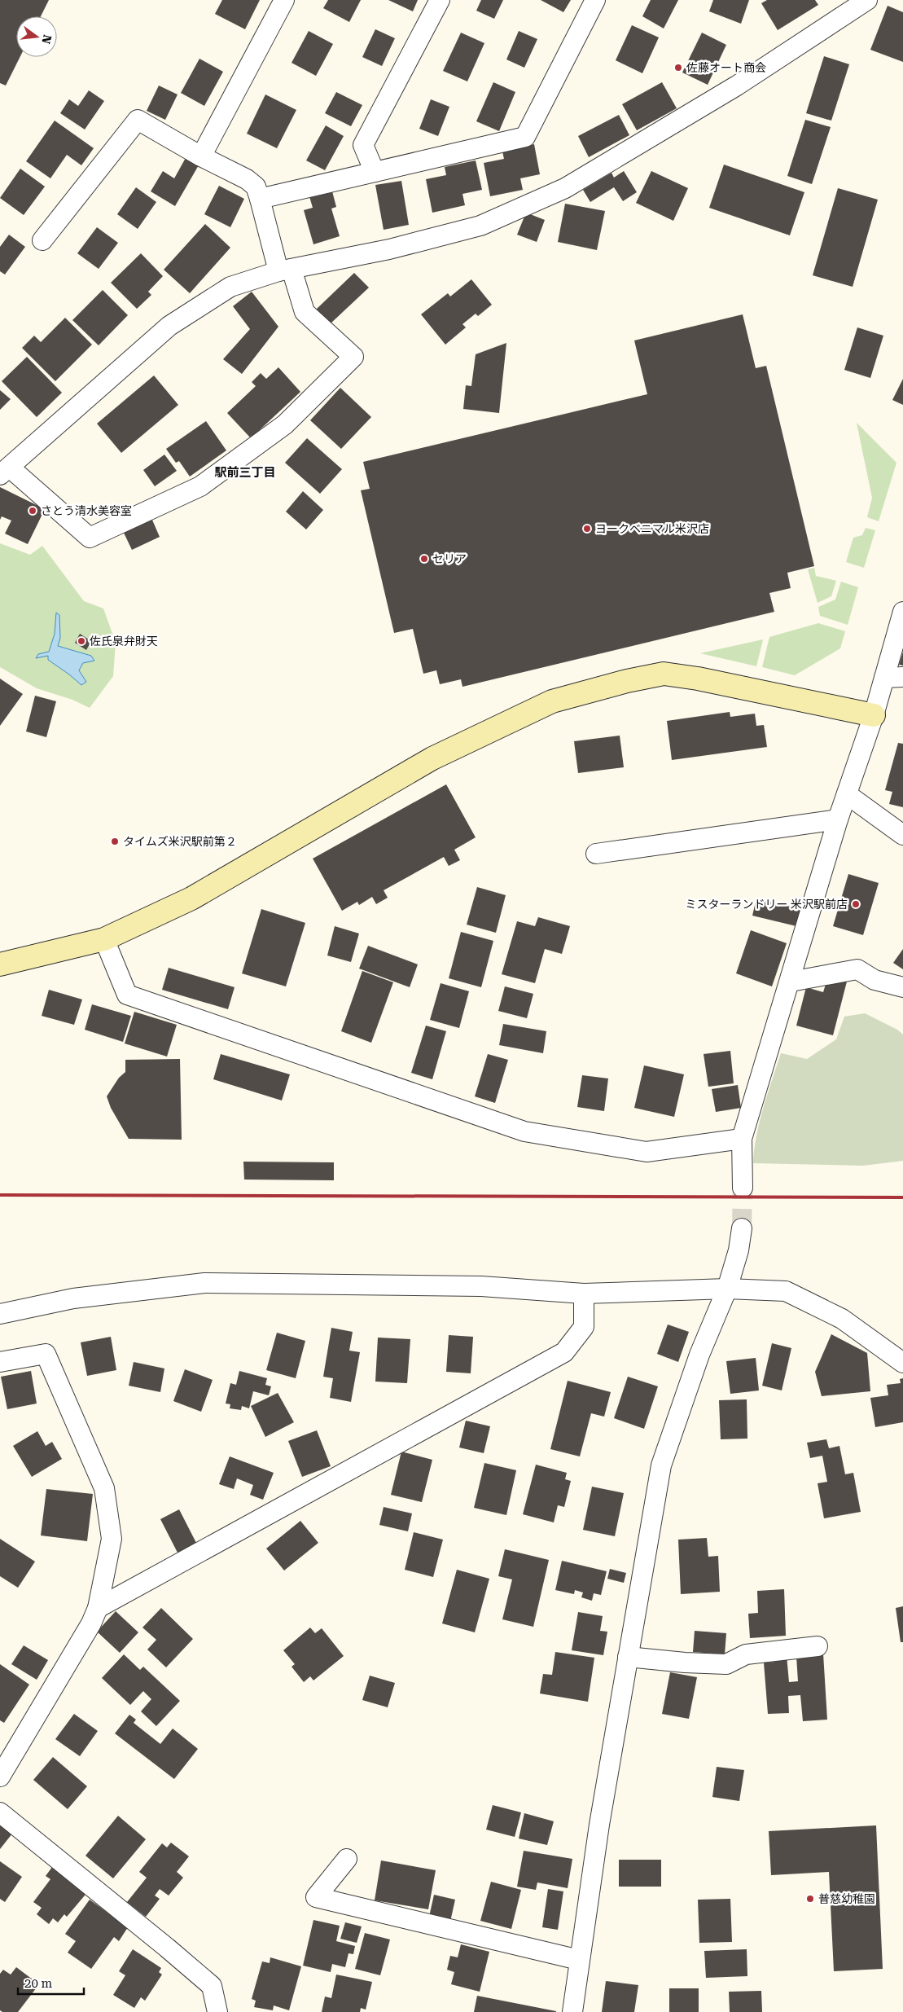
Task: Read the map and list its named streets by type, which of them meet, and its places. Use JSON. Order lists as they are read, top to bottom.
{
  "districts": ["駅前三丁目"],
  "places": [
    "佐藤オート商会",
    "さとう清水美容室",
    "ヨークベニマル米沢店",
    "セリア",
    "佐氏泉弁財天",
    "タイムズ米沢駅前第２",
    "ミスターランドリー 米沢駅前店",
    "普慈幼稚園"
  ],
  "scale_bar": "20 m",
  "north": "right"
}
